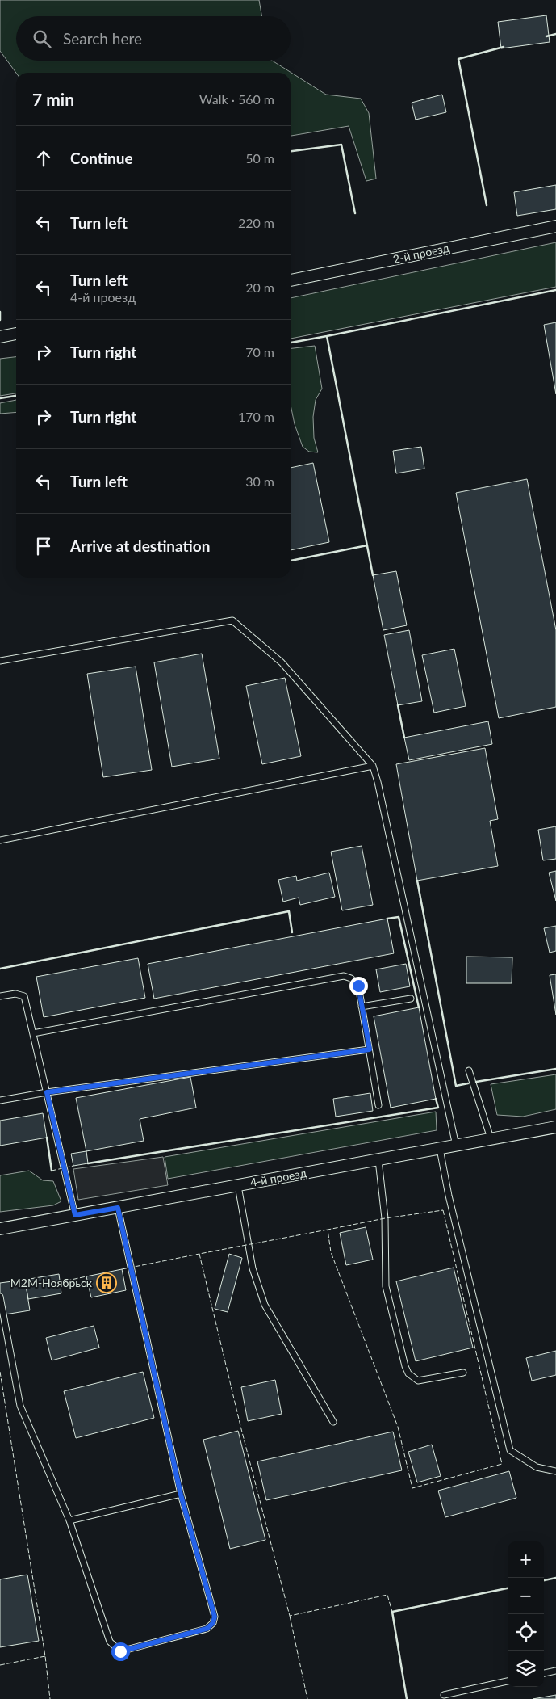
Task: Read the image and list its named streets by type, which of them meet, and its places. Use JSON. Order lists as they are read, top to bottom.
{
  "streets": {
    "street": ["2-й проезд", "4-й проезд"]
  },
  "places": {
    "building": ["М2М-Ноябрьск"]
  },
  "page": {
    "search": "Search here",
    "heading": ["7 min", "Walk · 560 m"],
    "list": [
      ["Continue", "50 m"],
      ["Turn left", "220 m"],
      ["Turn left", "4-й проезд", "20 m"],
      ["Turn right", "70 m"],
      ["Turn right", "170 m"],
      ["Turn left", "30 m"],
      "Arrive at destination"
    ],
    "map_buttons": ["+", "−"]
  }
}
